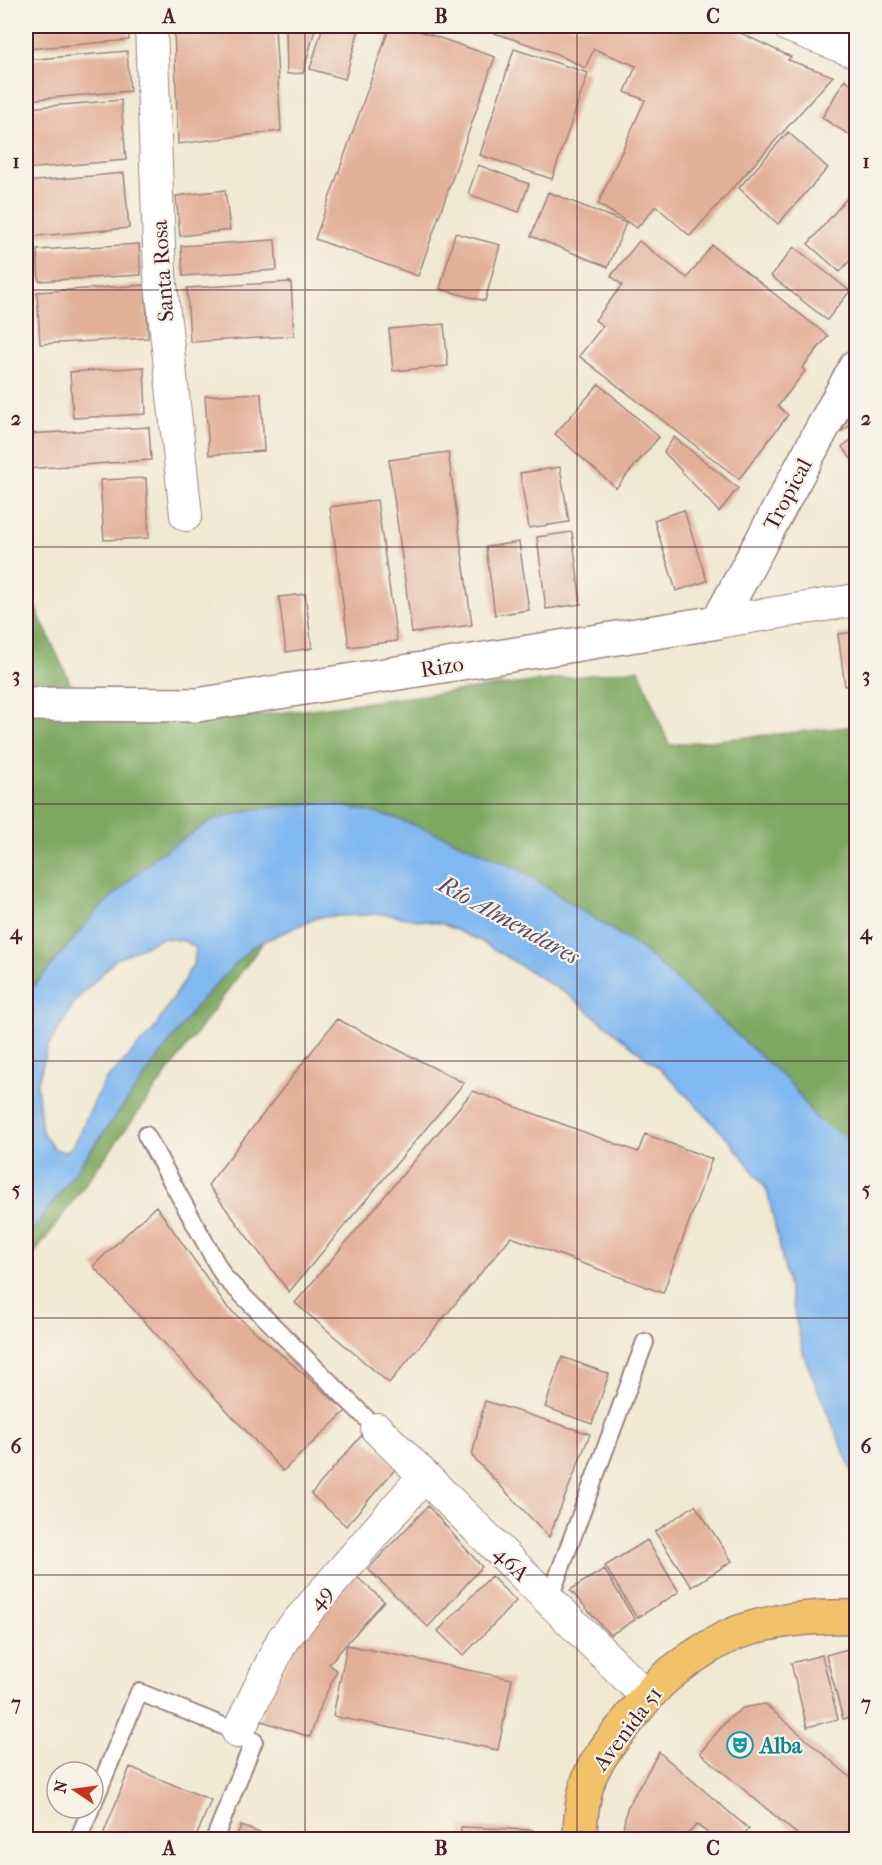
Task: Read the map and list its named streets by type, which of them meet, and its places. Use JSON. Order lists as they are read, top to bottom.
{
  "streets": {
    "main road": ["Avenida 51"],
    "street": [
      "Santa Rosa",
      "Tropical",
      "Rizo",
      "46A",
      "49"
    ]
  },
  "crossings": [
    ["Tropical", "Rizo"],
    ["46A", "49"],
    ["46A", "Avenida 51"]
  ],
  "water": ["Río Almendares"],
  "places": {
    "theatre": ["Alba"]
  },
  "north": "left",
  "grid": {
    "columns": ["A", "B", "C"],
    "rows": [
      "1",
      "2",
      "3",
      "4",
      "5",
      "6",
      "7"
    ]
  }
}
